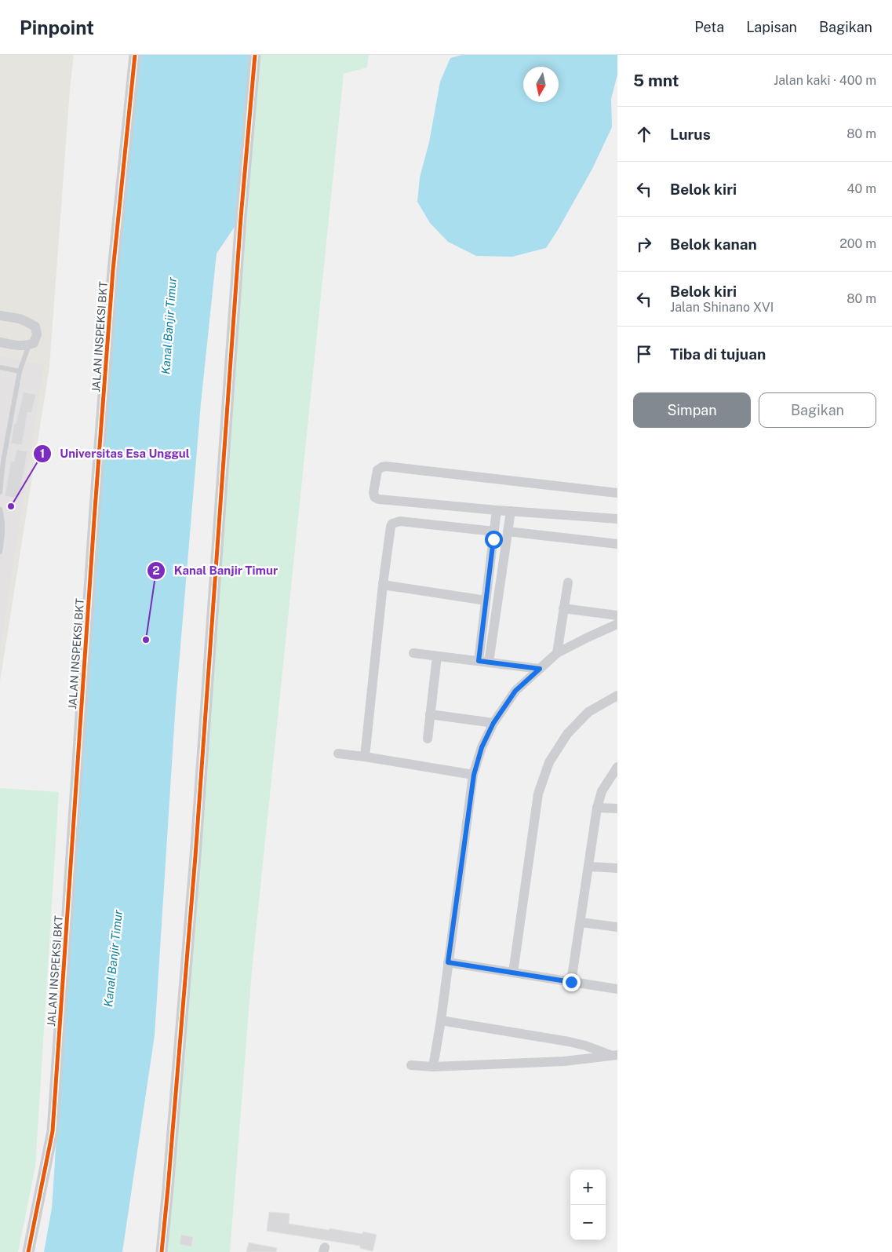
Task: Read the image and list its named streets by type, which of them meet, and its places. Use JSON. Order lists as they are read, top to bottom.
{
  "streets": {
    "street": ["JALAN INSPEKSI BKT"]
  },
  "water": ["Kanal Banjir Timur"],
  "places": ["Universitas Esa Unggul", "Kanal Banjir Timur"],
  "north": "bottom",
  "page": {
    "header": "Pinpoint",
    "nav": ["Peta", "Lapisan", "Bagikan"],
    "heading": ["5 mnt", "Jalan kaki · 400 m"],
    "list": [
      ["Lurus", "80 m"],
      ["Belok kiri", "40 m"],
      ["Belok kanan", "200 m"],
      ["Belok kiri", "Jalan Shinano XVI", "80 m"],
      "Tiba di tujuan"
    ],
    "buttons": ["Simpan", "Bagikan"],
    "map_buttons": ["+", "−"]
  }
}
